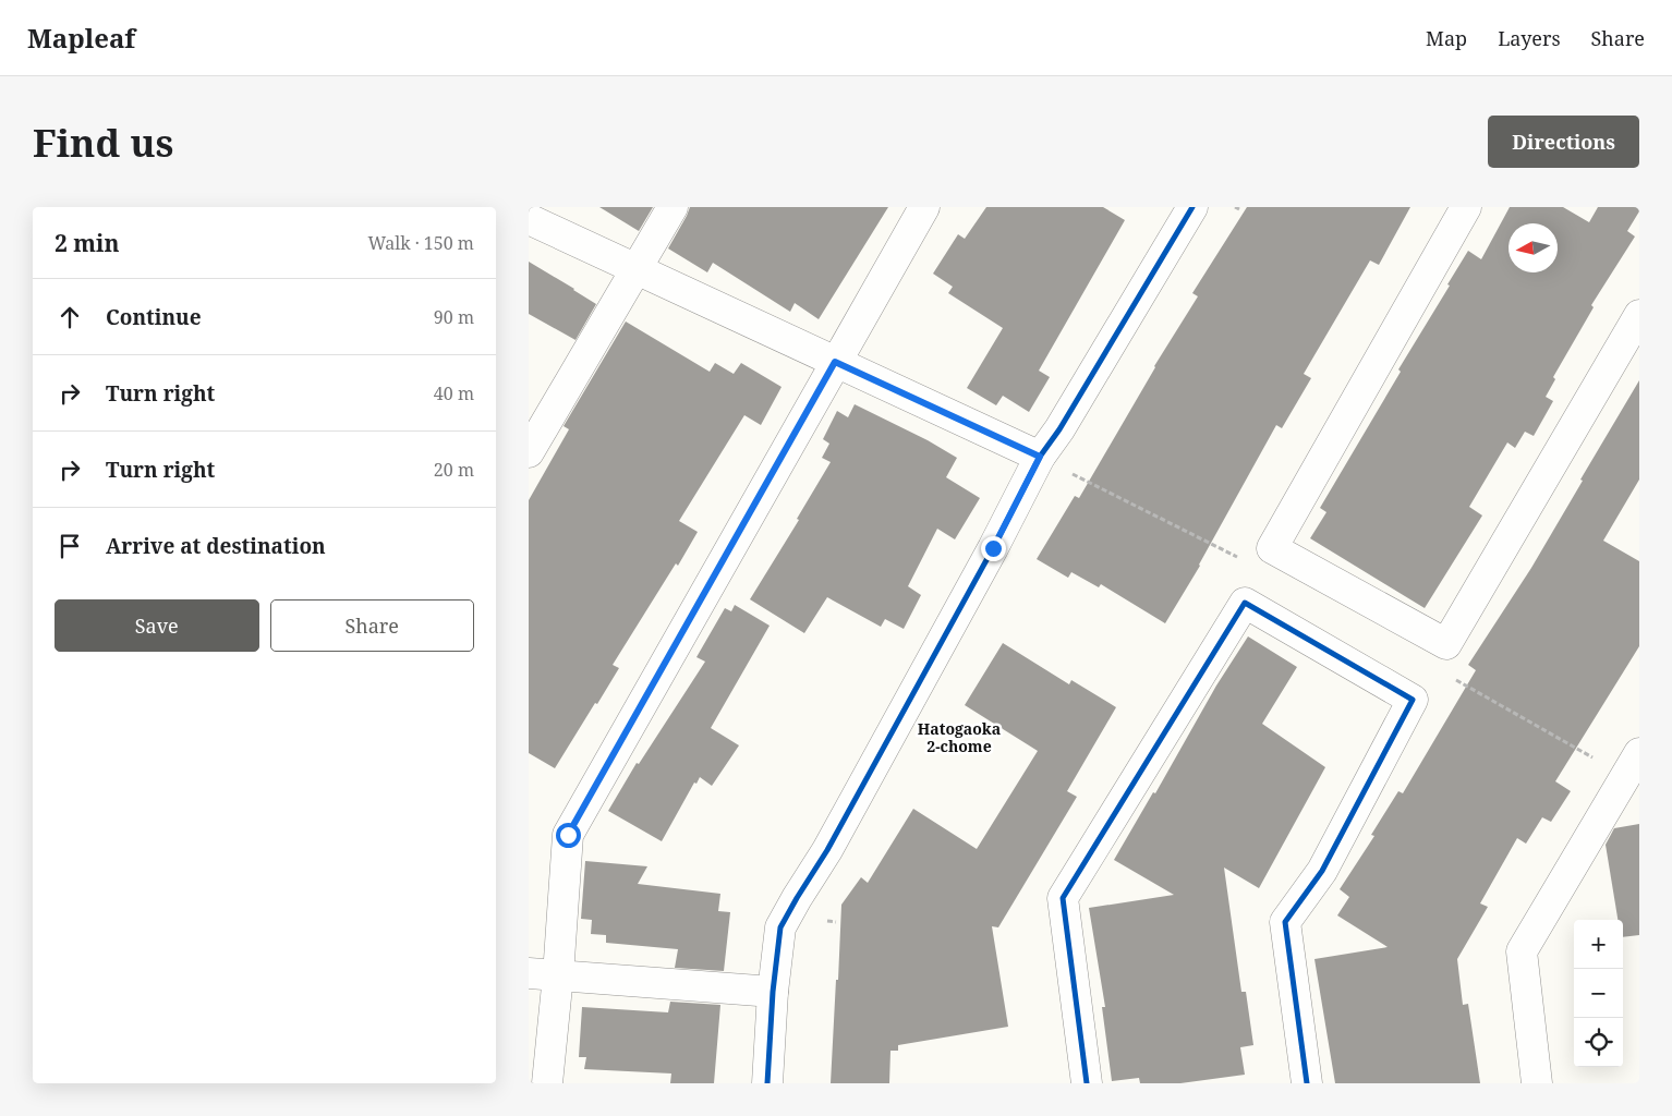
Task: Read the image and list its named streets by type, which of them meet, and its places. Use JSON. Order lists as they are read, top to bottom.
{
  "districts": ["Hatogaoka 2-chome"],
  "north": "left",
  "page": {
    "header": "Mapleaf",
    "nav": ["Map", "Layers", "Share"],
    "buttons": [
      "Directions",
      ["Save", "Share"]
    ],
    "title": "Find us",
    "heading": ["2 min", "Walk · 150 m"],
    "list": [
      ["Continue", "90 m"],
      ["Turn right", "40 m"],
      ["Turn right", "20 m"],
      "Arrive at destination"
    ],
    "map_buttons": ["+", "−"]
  }
}
